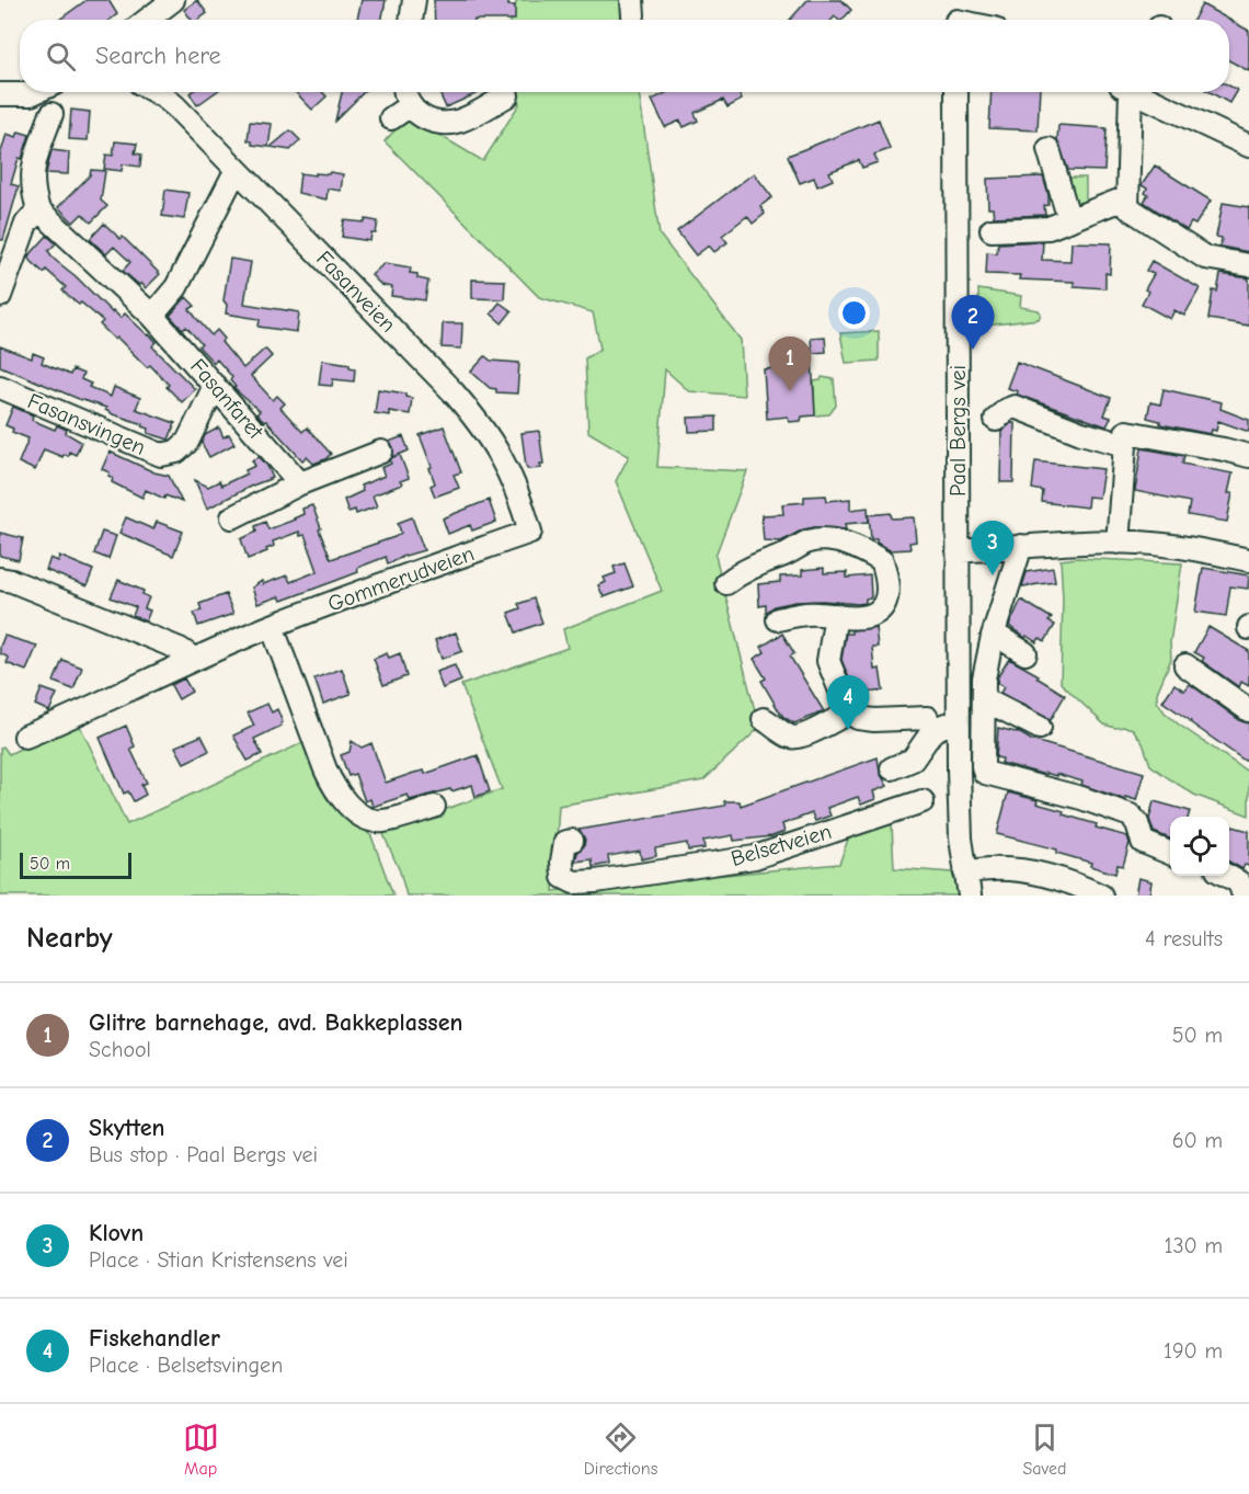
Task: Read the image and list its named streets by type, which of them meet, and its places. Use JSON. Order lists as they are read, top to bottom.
{
  "streets": {
    "street": [
      "Fasanveien",
      "Fasanfaret",
      "Fasansvingen",
      "Paal Bergs vei",
      "Gommerudveien",
      "Belsetveien"
    ]
  },
  "crossings": [
    ["Fasanveien", "Gommerudveien"],
    ["Fasanfaret", "Fasansvingen"]
  ],
  "scale_bar": "50 m",
  "page": {
    "search": "Search here",
    "pins": [
      "2",
      "1",
      "3",
      "4"
    ],
    "scale": "50 m",
    "heading": ["Nearby", "4 results"],
    "list": [
      {
        "mark": "1",
        "name": "Glitre barnehage, avd. Bakkeplassen",
        "note": "School",
        "value": "50 m"
      },
      {
        "mark": "2",
        "name": "Skytten",
        "note": "Bus stop · Paal Bergs vei",
        "value": "60 m"
      },
      {
        "mark": "3",
        "name": "Klovn",
        "note": "Place · Stian Kristensens vei",
        "value": "130 m"
      },
      {
        "mark": "4",
        "name": "Fiskehandler",
        "note": "Place · Belsetsvingen",
        "value": "190 m"
      }
    ],
    "nav": ["Map", "Directions", "Saved"]
  }
}
